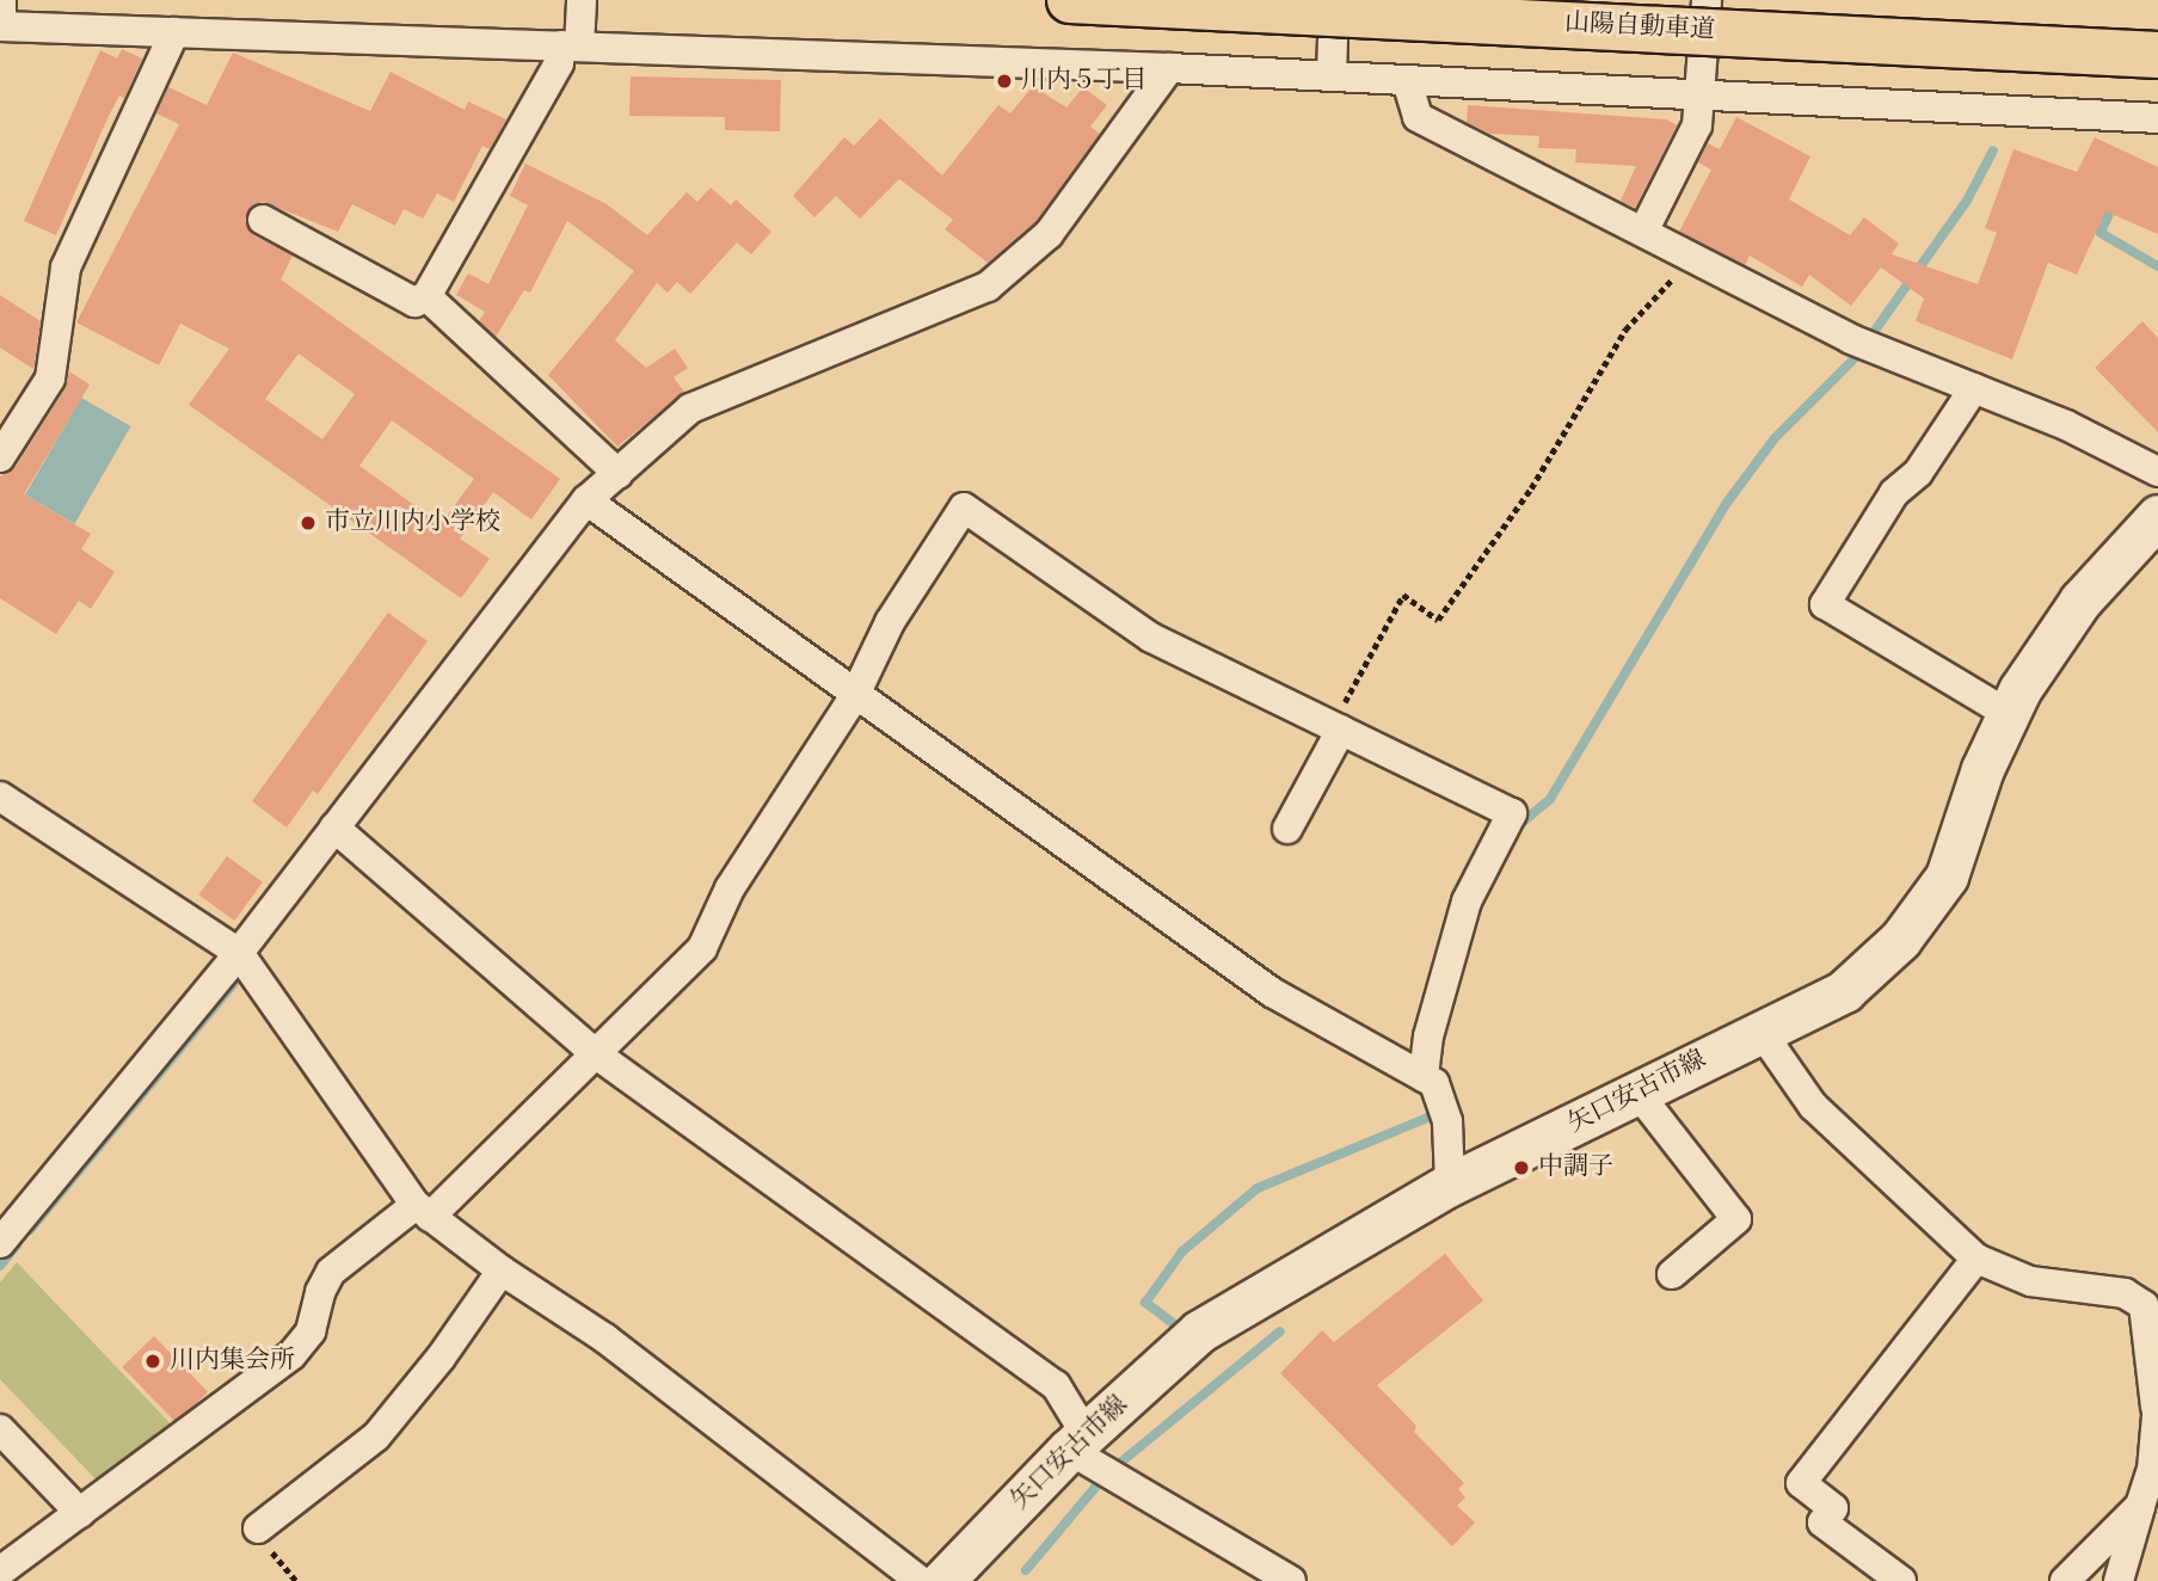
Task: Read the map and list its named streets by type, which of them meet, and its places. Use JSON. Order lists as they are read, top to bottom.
{
  "streets": {
    "highway": ["山陽自動車道"],
    "main road": ["矢口安古市線"]
  },
  "places": [
    "川内５丁目",
    "市立川内小学校",
    "中調子",
    "川内集会所"
  ]
}
